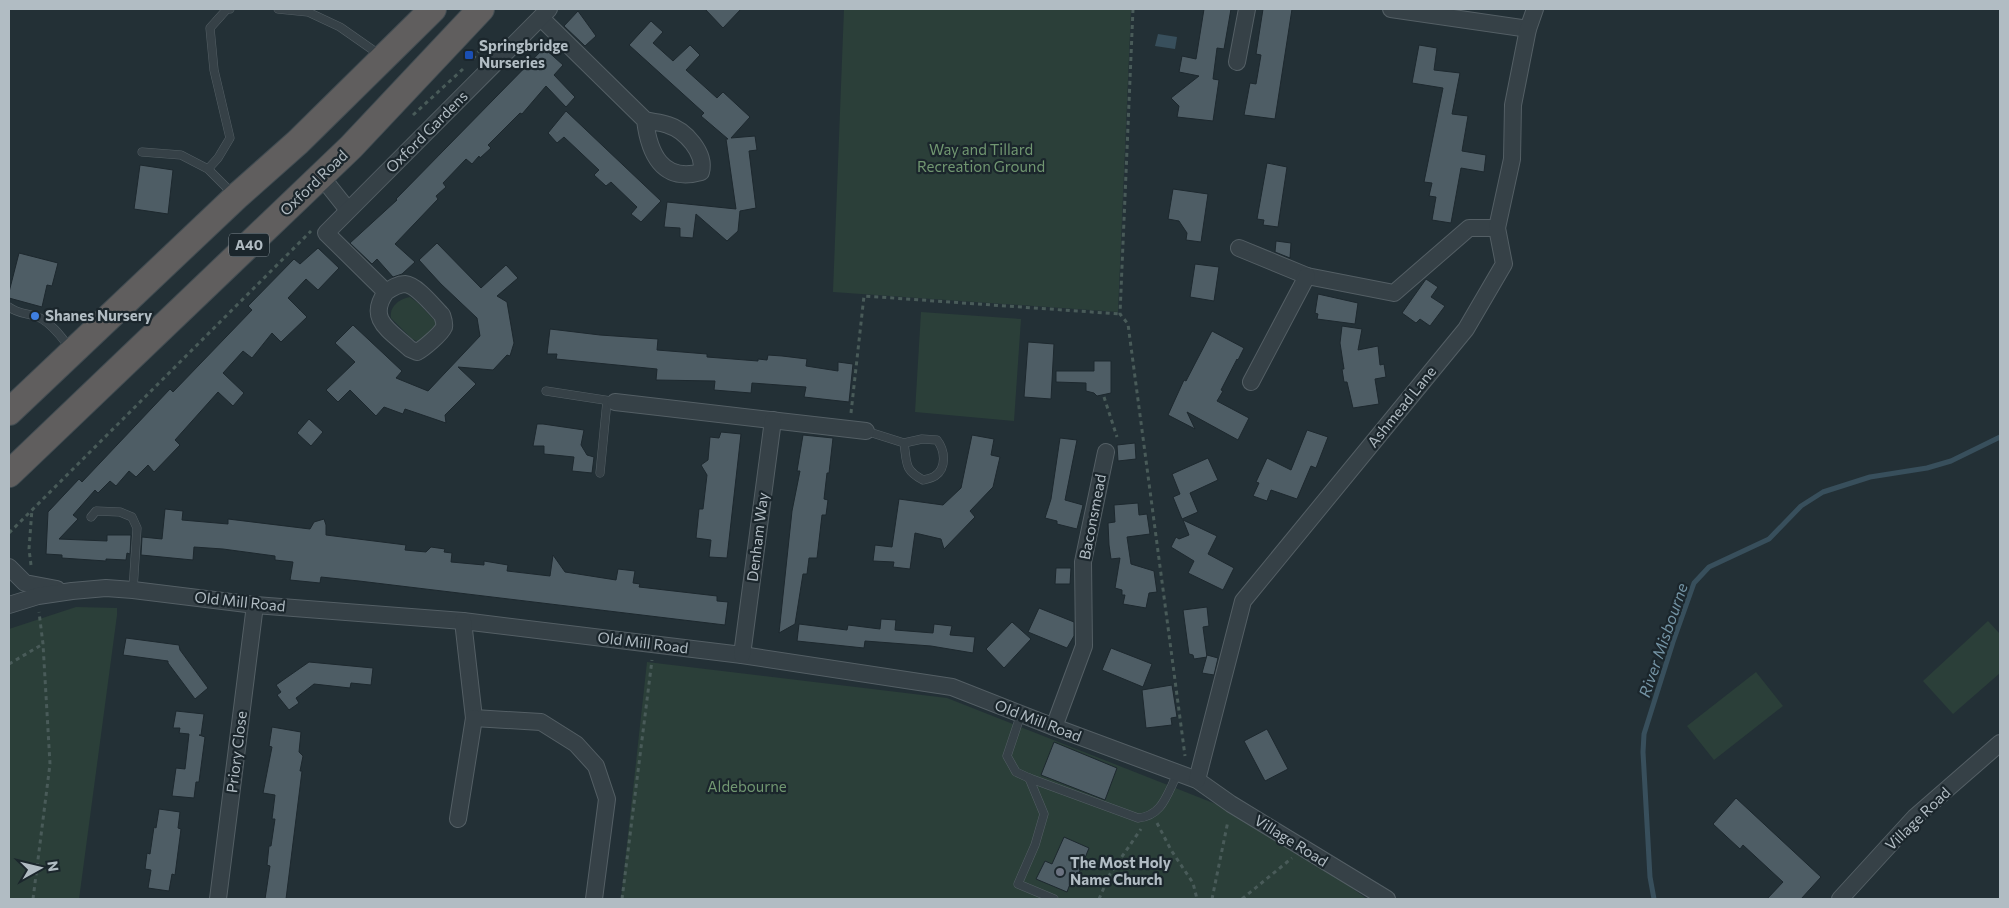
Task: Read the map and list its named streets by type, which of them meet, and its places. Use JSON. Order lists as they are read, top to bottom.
{
  "streets": {
    "highway": ["Oxford Road", "A40"],
    "street": [
      "Oxford Gardens",
      "Ashmead Lane",
      "Baconsmead",
      "Denham Way",
      "Old Mill Road",
      "Priory Close",
      "Village Road"
    ]
  },
  "crossings": [
    ["Ashmead Lane", "Old Mill Road"],
    ["Ashmead Lane", "Village Road"],
    ["Baconsmead", "Old Mill Road"],
    ["Denham Way", "Old Mill Road"],
    ["Old Mill Road", "Priory Close"],
    ["Old Mill Road", "Village Road"]
  ],
  "water": ["River Misbourne"],
  "parks": ["Way and Tillard Recreation Ground", "Aldebourne"],
  "places": {
    "transit": ["Springbridge Nurseries"],
    "other": ["Shanes Nursery", "The Most Holy Name Church"]
  },
  "north": "right"
}
